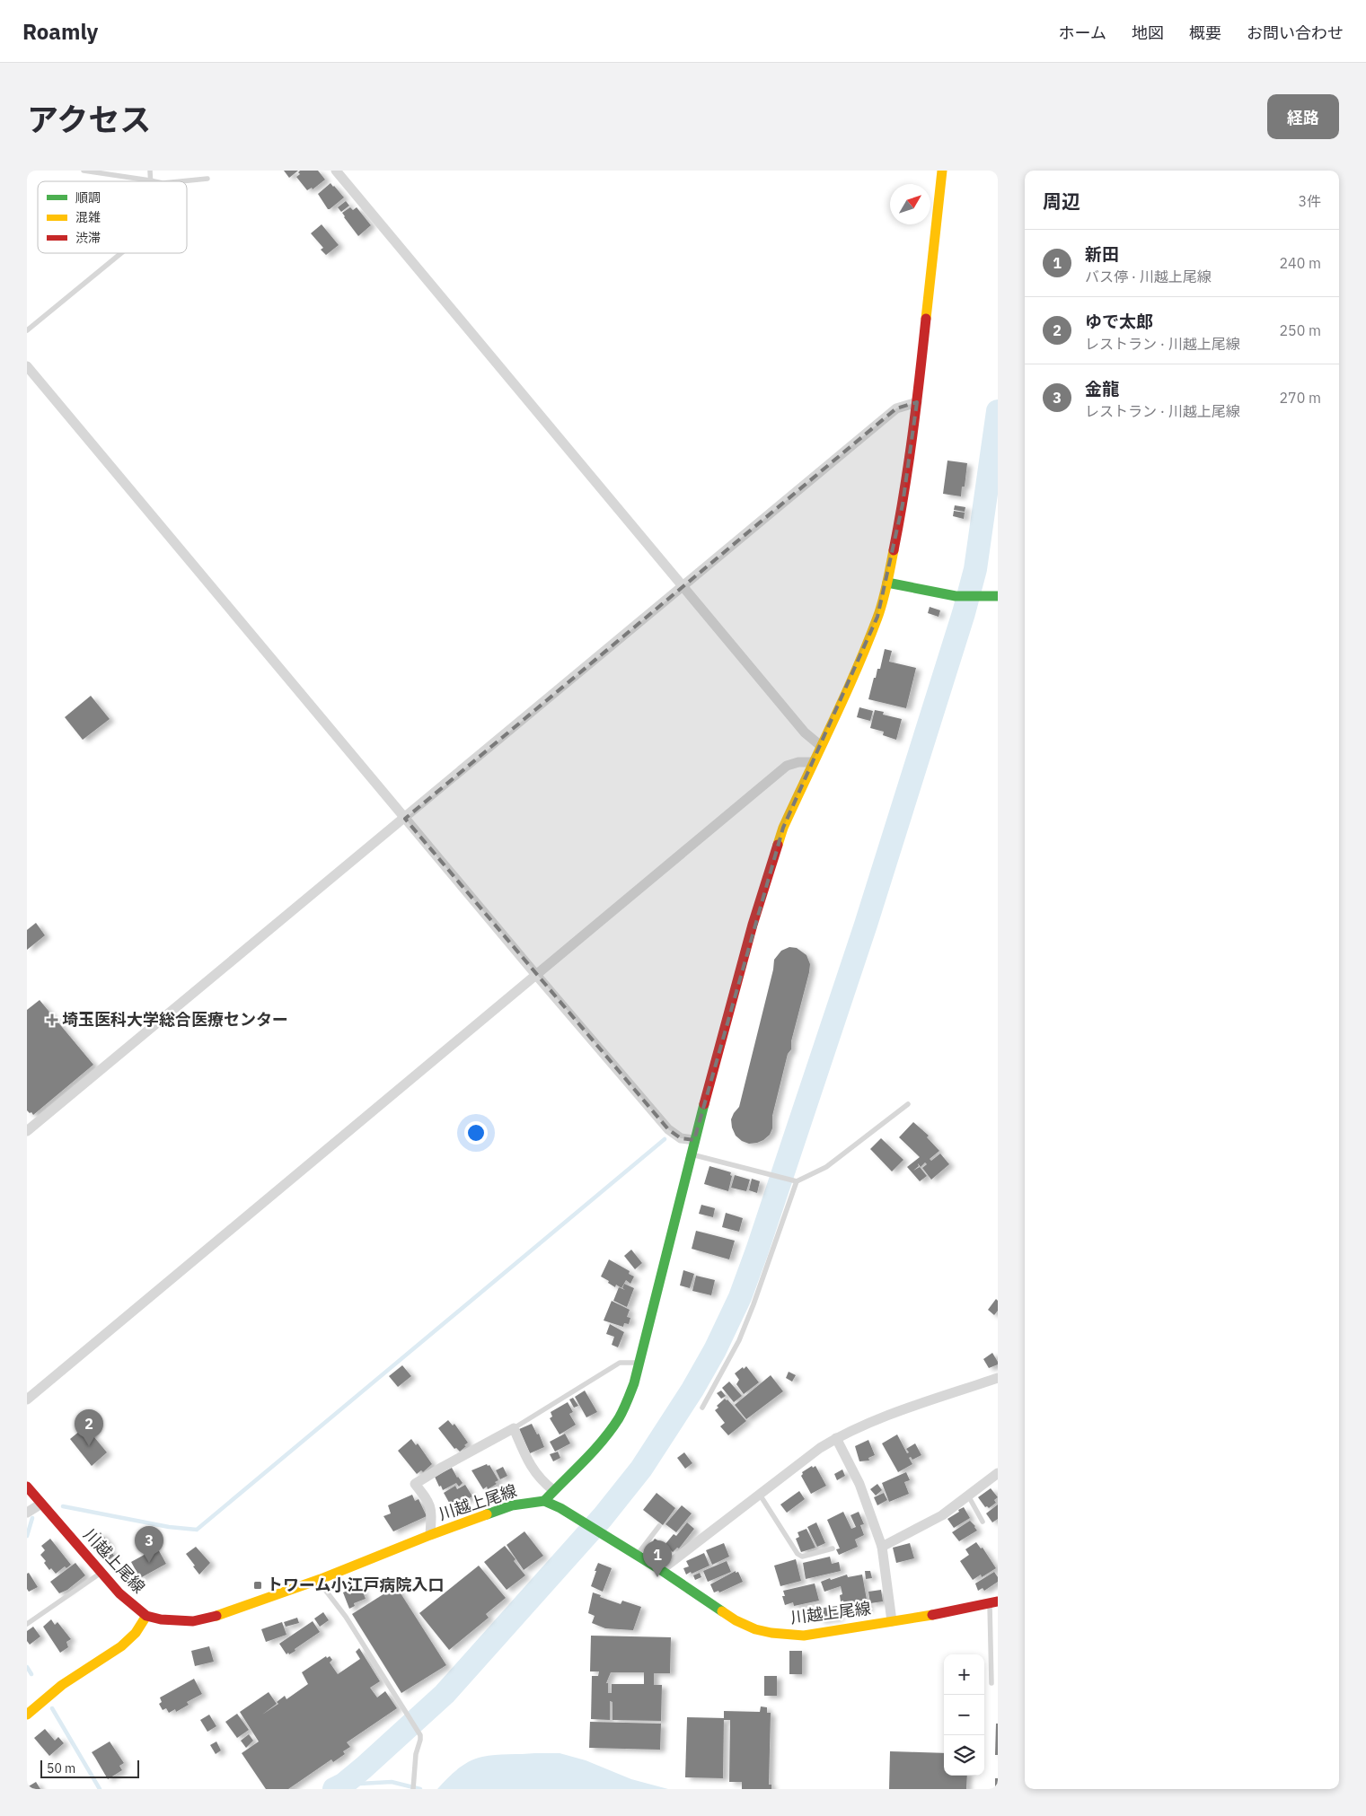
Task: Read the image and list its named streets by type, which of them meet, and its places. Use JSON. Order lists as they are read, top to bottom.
{
  "streets": {
    "street": ["川越上尾線"]
  },
  "places": {
    "health": ["埼玉医科大学総合医療センター"],
    "transit": ["トワーム小江戸病院入口"]
  },
  "legend": ["順調", "混雑", "渋滞"],
  "scale_bar": "50 m",
  "north": "top right",
  "page": {
    "header": "Roamly",
    "nav": [
      "ホーム",
      "地図",
      "概要",
      "お問い合わせ"
    ],
    "title": "アクセス",
    "buttons": "経路",
    "heading": ["周辺", "3件"],
    "list": [
      {
        "mark": "1",
        "name": "新田",
        "note": "バス停 · 川越上尾線",
        "value": "240 m"
      },
      {
        "mark": "2",
        "name": "ゆで太郎",
        "note": "レストラン · 川越上尾線",
        "value": "250 m"
      },
      {
        "mark": "3",
        "name": "金龍",
        "note": "レストラン · 川越上尾線",
        "value": "270 m"
      }
    ],
    "pins": ["2", "3", "1"],
    "map_buttons": ["+", "−"],
    "scale": "50 m"
  }
}
